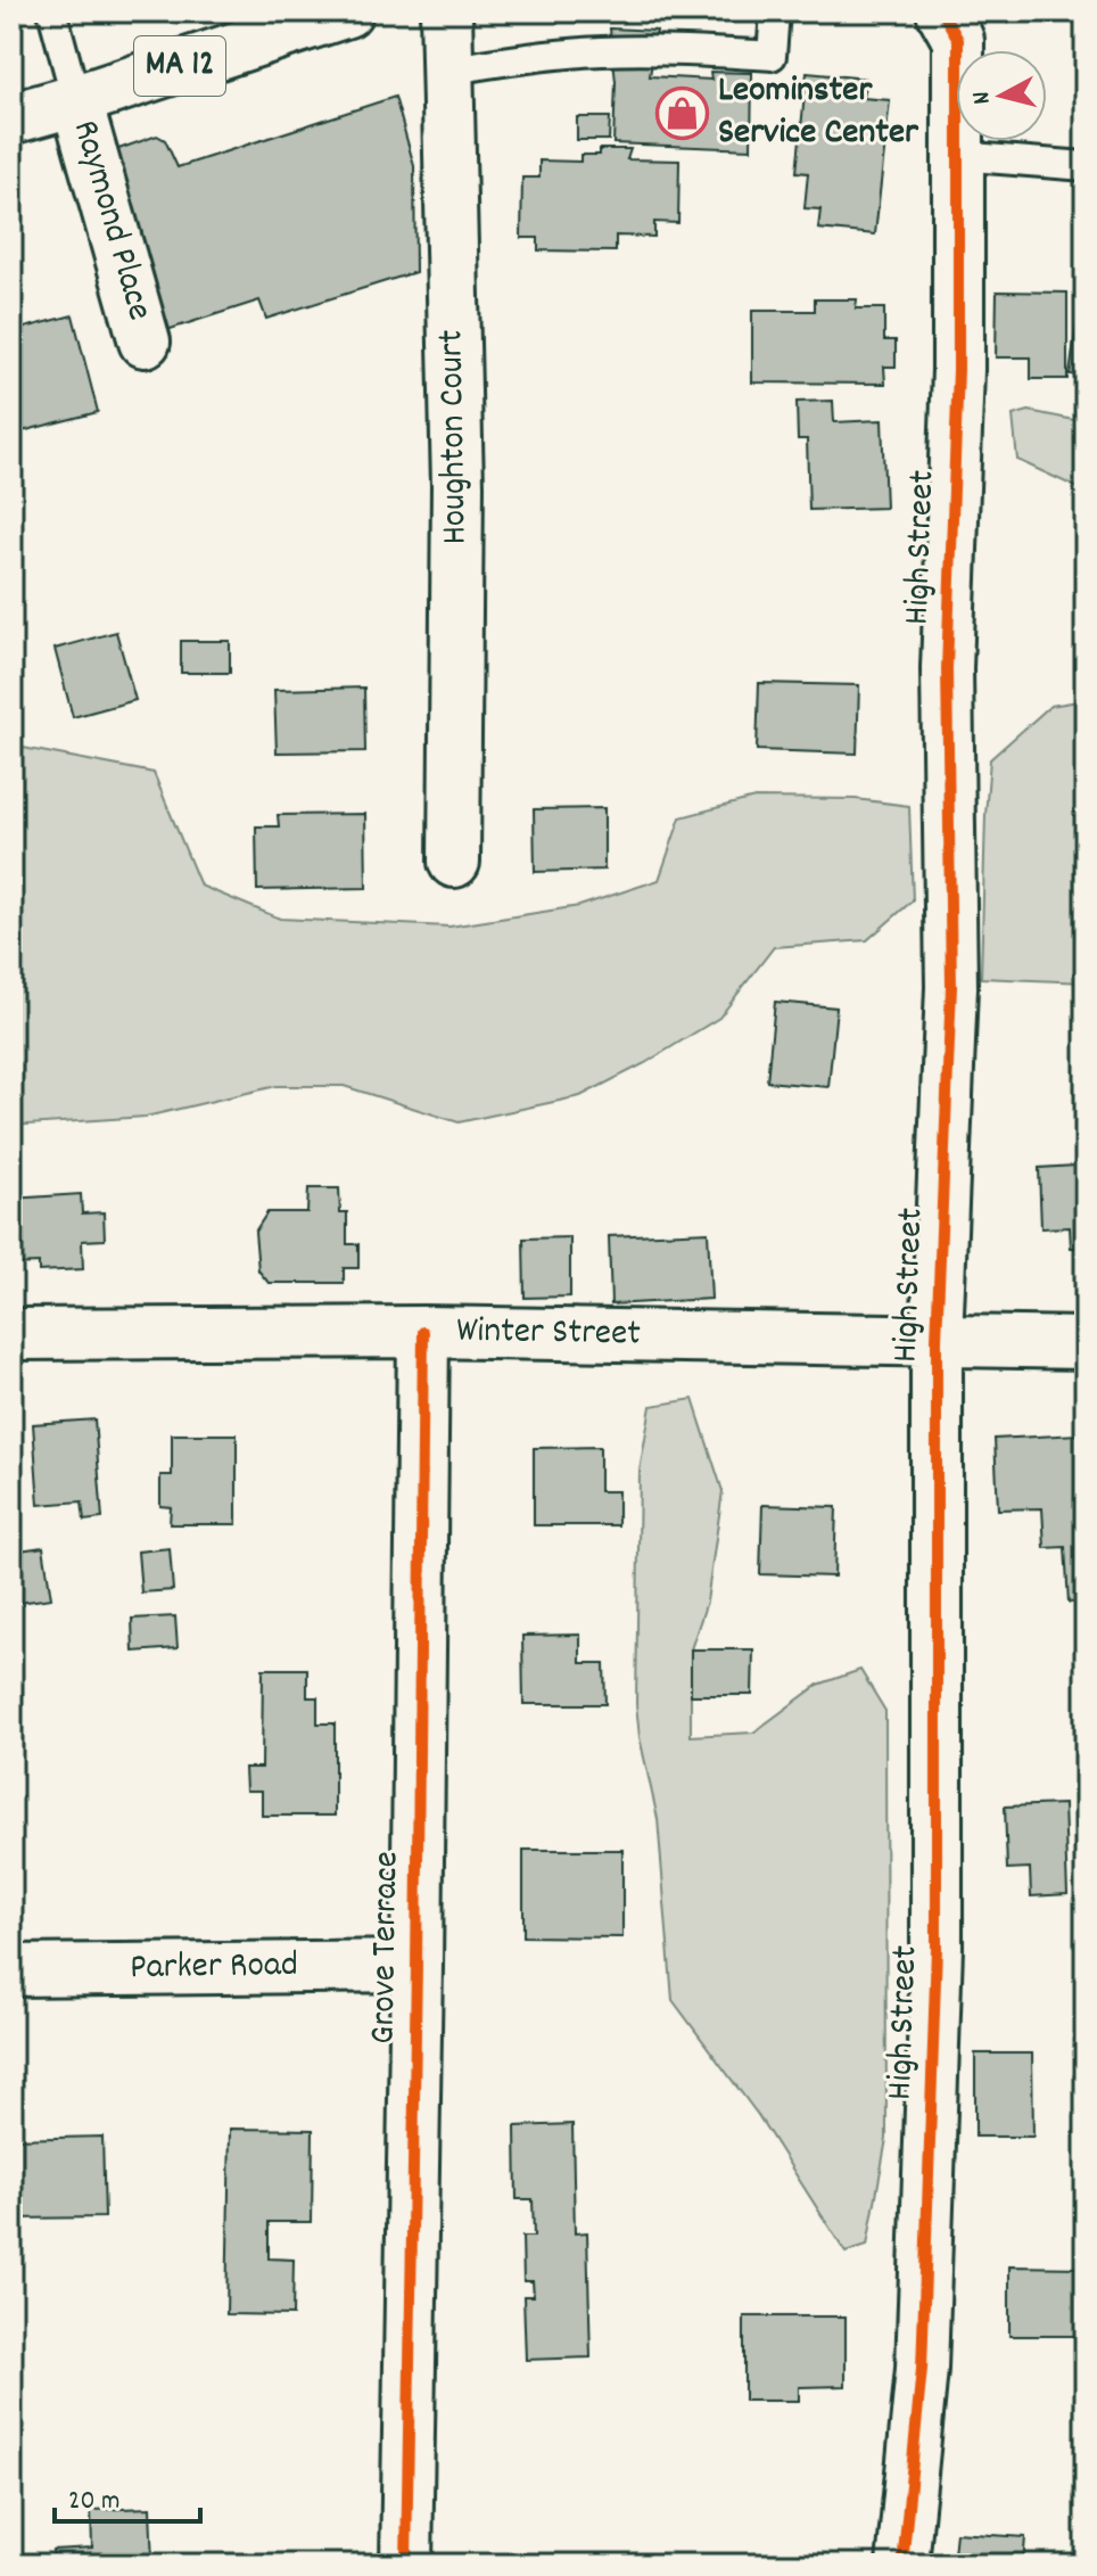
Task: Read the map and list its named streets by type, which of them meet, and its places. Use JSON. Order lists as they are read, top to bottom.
{
  "streets": {
    "street": [
      "MA 12",
      "Raymond Place",
      "Houghton Court",
      "High Street",
      "Winter Street",
      "Grove Terrace",
      "Parker Road"
    ]
  },
  "crossings": [
    ["MA 12", "Raymond Place"],
    ["High Street", "Winter Street"],
    ["Winter Street", "Grove Terrace"],
    ["Grove Terrace", "Parker Road"]
  ],
  "places": {
    "shop": ["Leominster Service Center"]
  },
  "scale_bar": "20 m",
  "north": "left"
}
